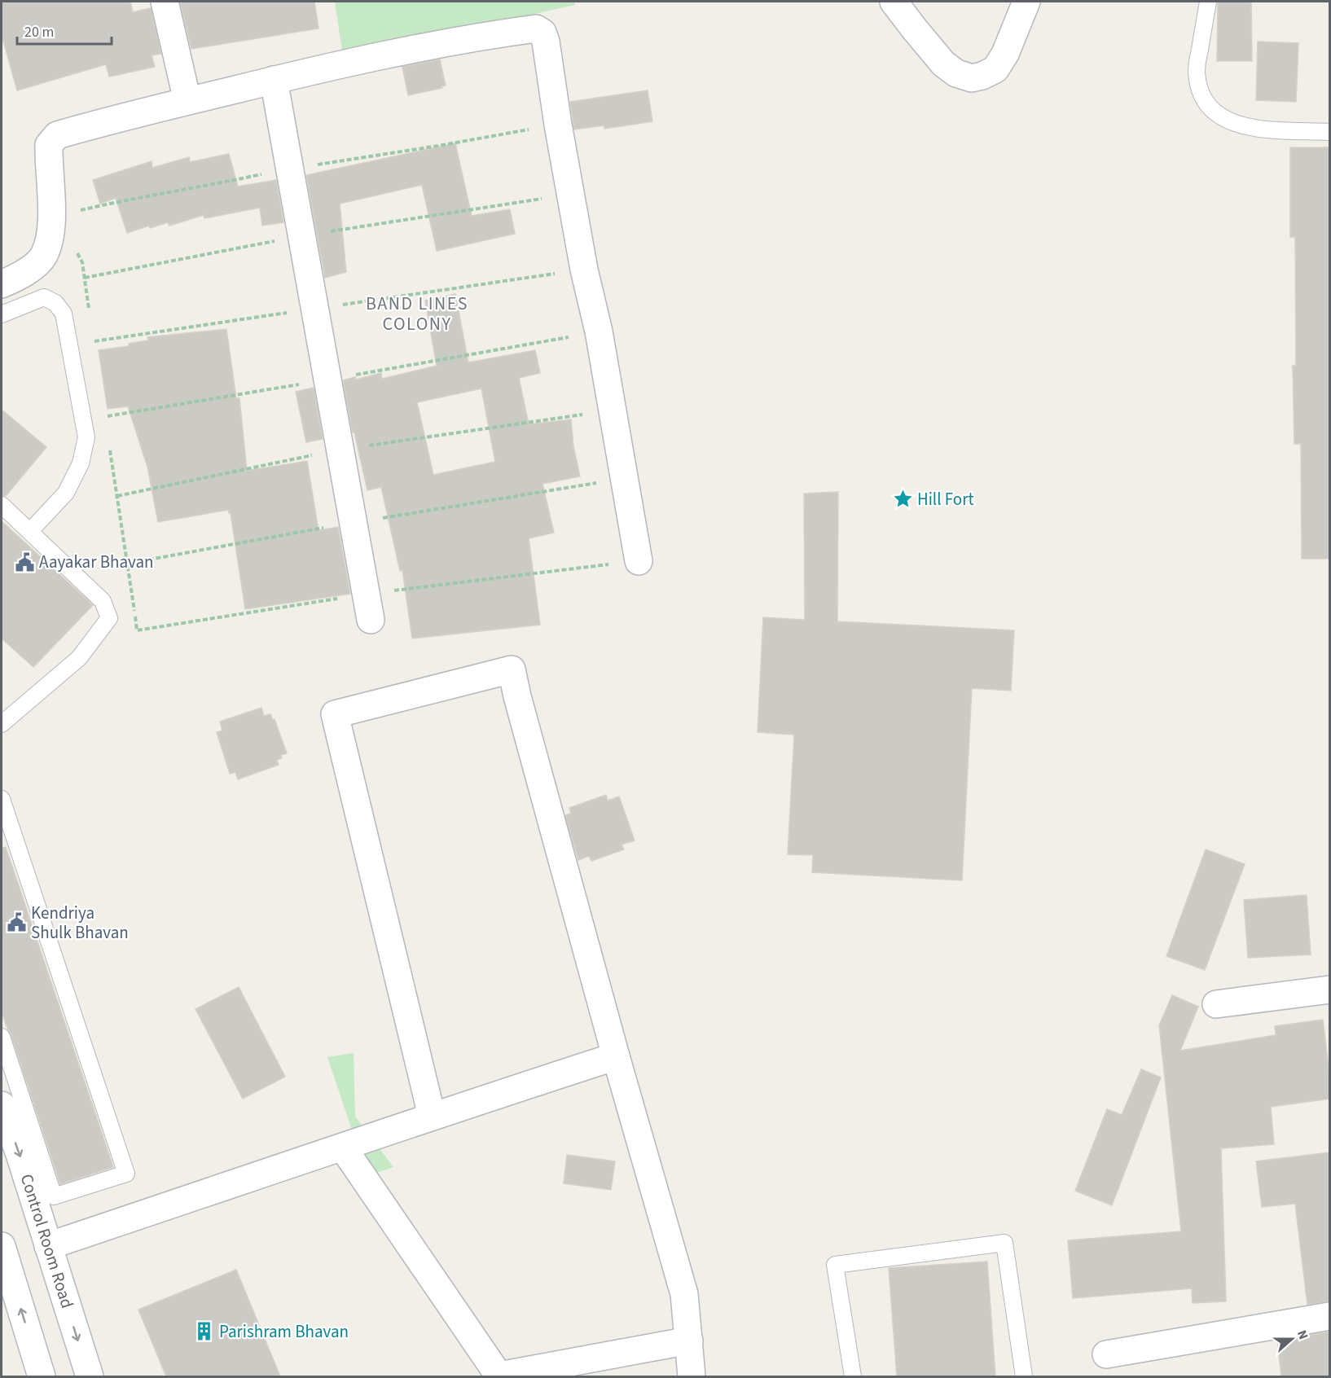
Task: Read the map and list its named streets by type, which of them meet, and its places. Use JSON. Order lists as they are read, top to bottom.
{
  "streets": {
    "street": ["Control Room Road"]
  },
  "districts": ["BAND LINES COLONY"],
  "places": {
    "place": ["Hill Fort"],
    "public building": ["Aayakar Bhavan", "Kendriya Shulk Bhavan"],
    "building": ["Parishram Bhavan"]
  },
  "scale_bar": "20 m",
  "north": "right"
}
